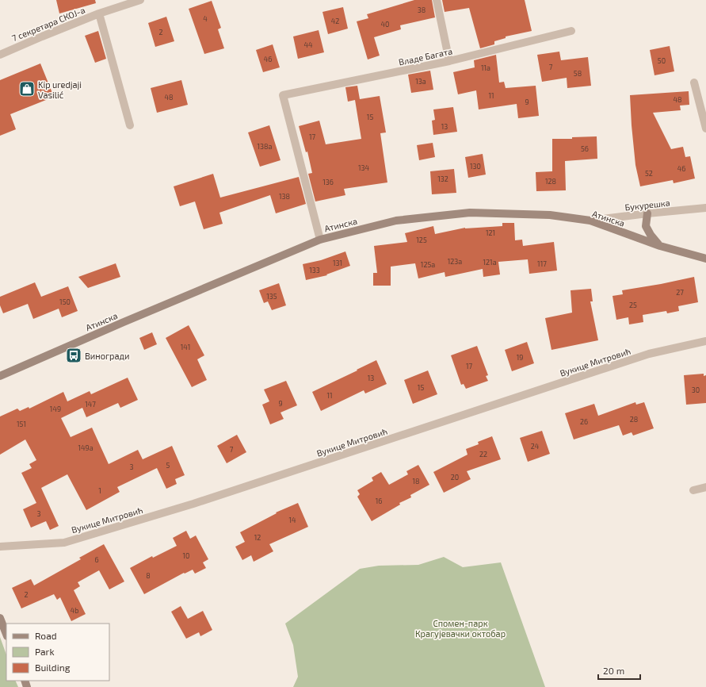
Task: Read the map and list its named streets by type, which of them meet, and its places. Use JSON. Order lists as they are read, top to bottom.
{
  "streets": {
    "street": [
      "7 секретара СКОЈ-а",
      "Владе Багата",
      "Букурешка",
      "Атинска",
      "Вукице Митровић"
    ]
  },
  "crossings": [
    ["Владе Багата", "Атинска"],
    ["Букурешка", "Атинска"]
  ],
  "parks": ["Спомен-парк Крагујевачки октобар"],
  "places": {
    "shop": ["Kip uredjaji Vasilić"],
    "bus stop": ["Виногради"]
  },
  "house_numbers": [
    "38",
    "4",
    "42",
    "40",
    "2",
    "44",
    "46",
    "50",
    "7",
    "11a",
    "58",
    "13a",
    "11",
    "48",
    "48",
    "9",
    "15",
    "13",
    "17",
    "138a",
    "56",
    "130",
    "134",
    "46",
    "52",
    "132",
    "128",
    "136",
    "138",
    "121",
    "125",
    "123a",
    "121a",
    "131",
    "117",
    "125a",
    "133",
    "27",
    "135",
    "150",
    "25",
    "141",
    "19",
    "17",
    "13",
    "15",
    "30",
    "11",
    "9",
    "147",
    "149",
    "28",
    "26",
    "151",
    "24",
    "149a",
    "7",
    "22",
    "5",
    "3",
    "20",
    "18",
    "1",
    "16",
    "3",
    "14",
    "12",
    "10",
    "6",
    "8",
    "2",
    "4b"
  ],
  "legend": ["Road", "Park", "Building"],
  "scale_bar": "20 m"
}
